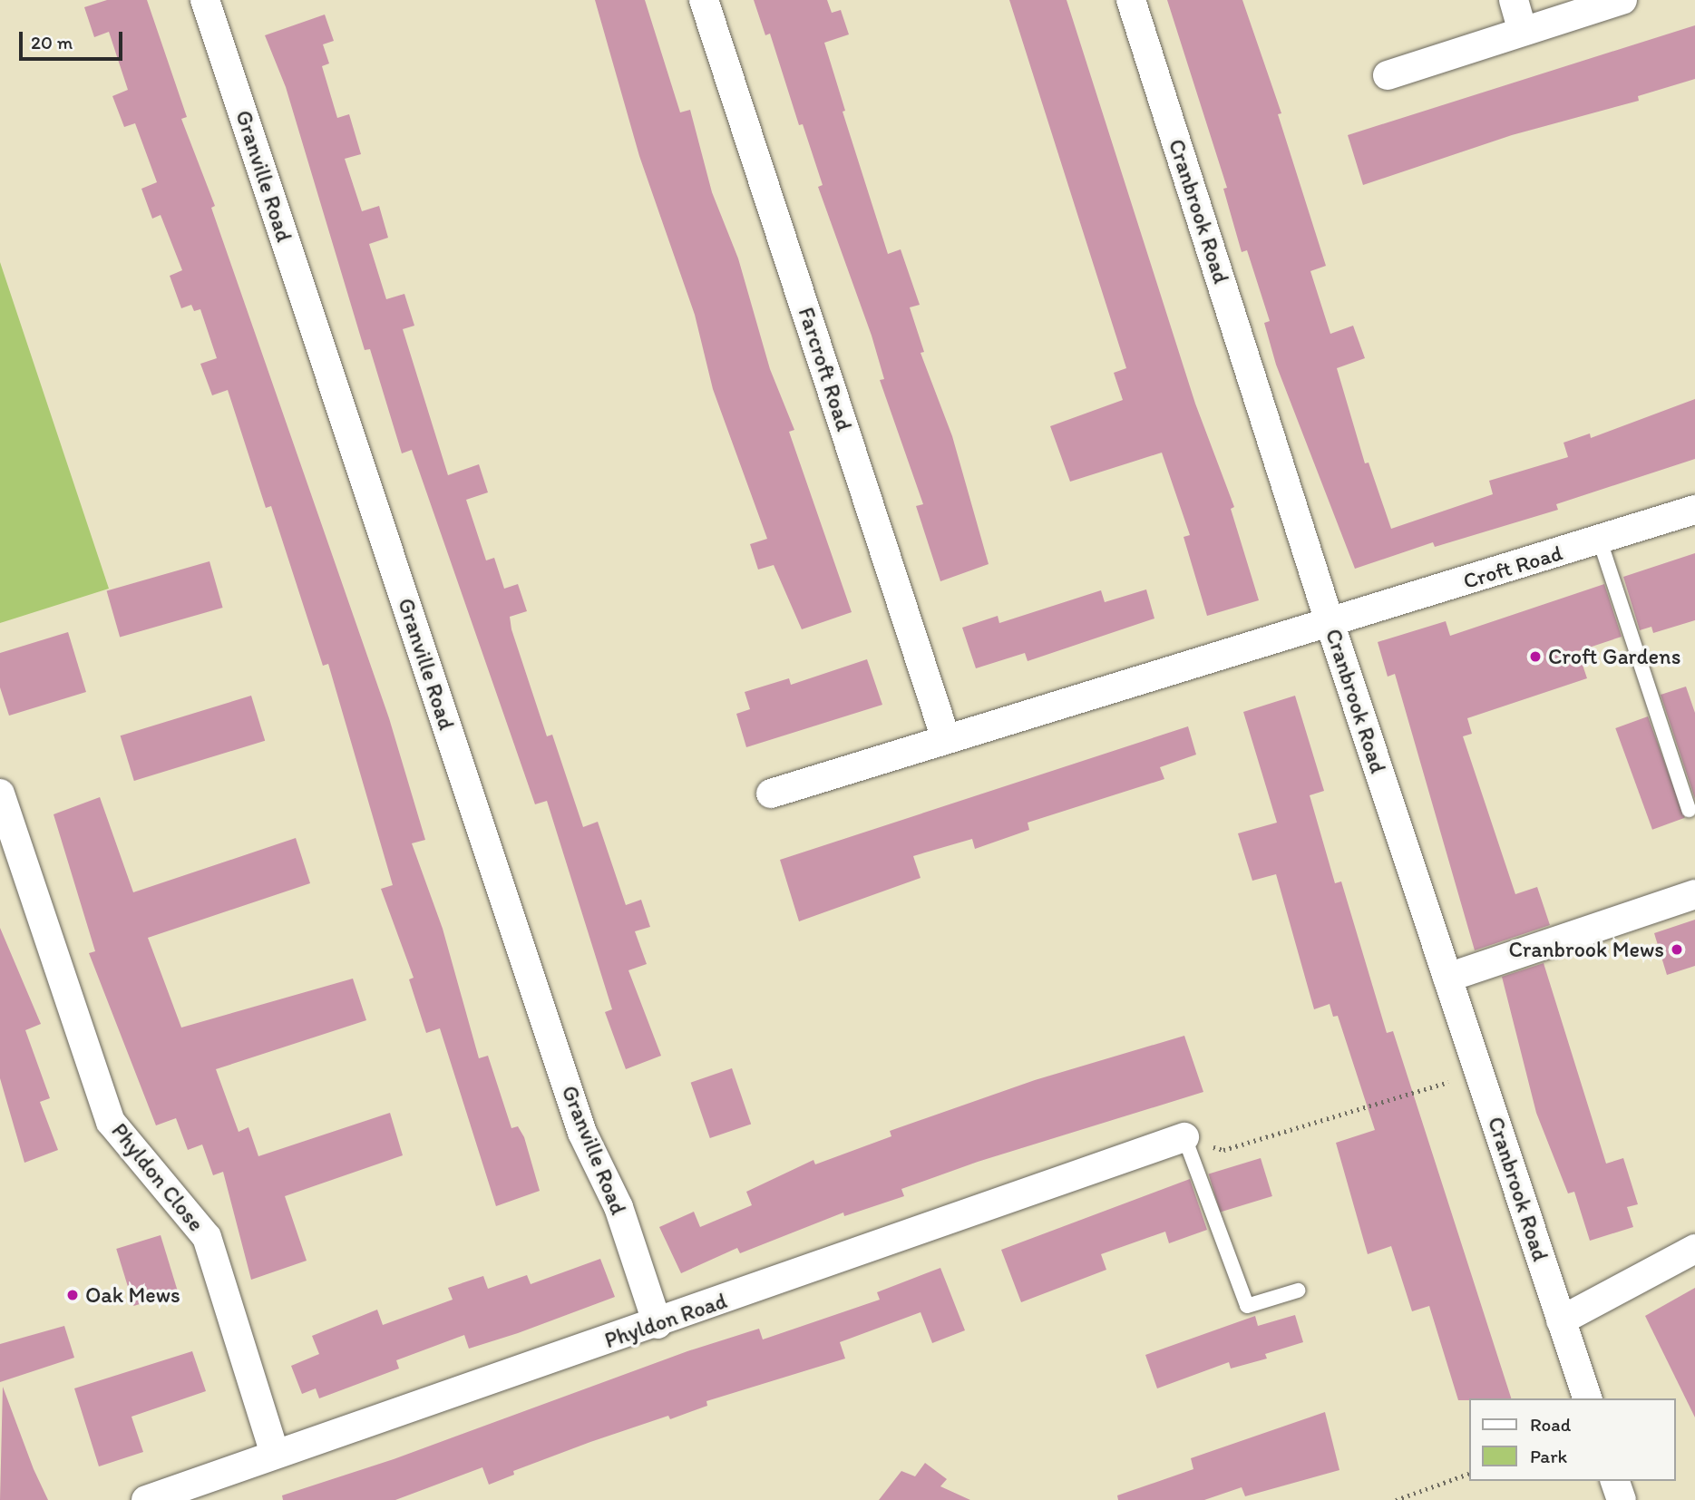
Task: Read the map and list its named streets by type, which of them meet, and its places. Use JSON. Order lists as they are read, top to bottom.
{
  "streets": {
    "street": [
      "Granville Road",
      "Cranbrook Road",
      "Farcroft Road",
      "Croft Road",
      "Phyldon Close",
      "Phyldon Road"
    ]
  },
  "crossings": [
    ["Granville Road", "Phyldon Road"],
    ["Cranbrook Road", "Croft Road"],
    ["Phyldon Close", "Phyldon Road"]
  ],
  "places": ["Croft Gardens", "Cranbrook Mews", "Oak Mews"],
  "legend": ["Road", "Park"],
  "scale_bar": "20 m"
}
